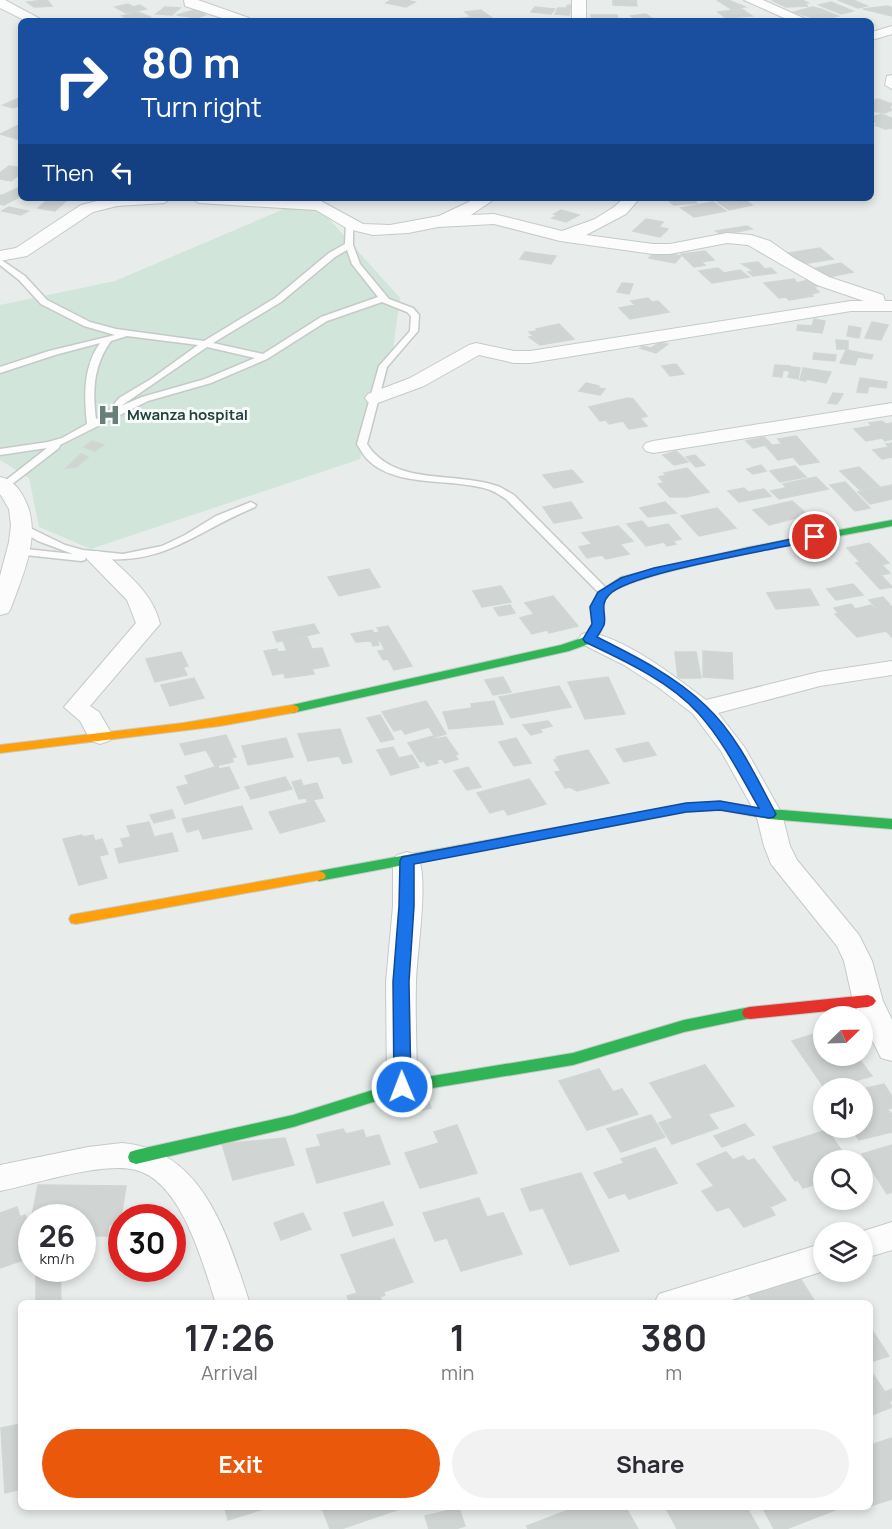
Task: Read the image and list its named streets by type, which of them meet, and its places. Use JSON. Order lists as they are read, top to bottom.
{
  "places": {
    "hospital": ["Mwanza hospital"]
  },
  "north": "top right",
  "page": {
    "turn": ["80 m", "Turn right"],
    "then": "Then",
    "speed": "26 km/h",
    "limit": "30",
    "eta": [
      "17:26",
      "Arrival",
      "1",
      "min",
      "380",
      "m"
    ],
    "buttons": ["Exit", "Share"]
  }
}
